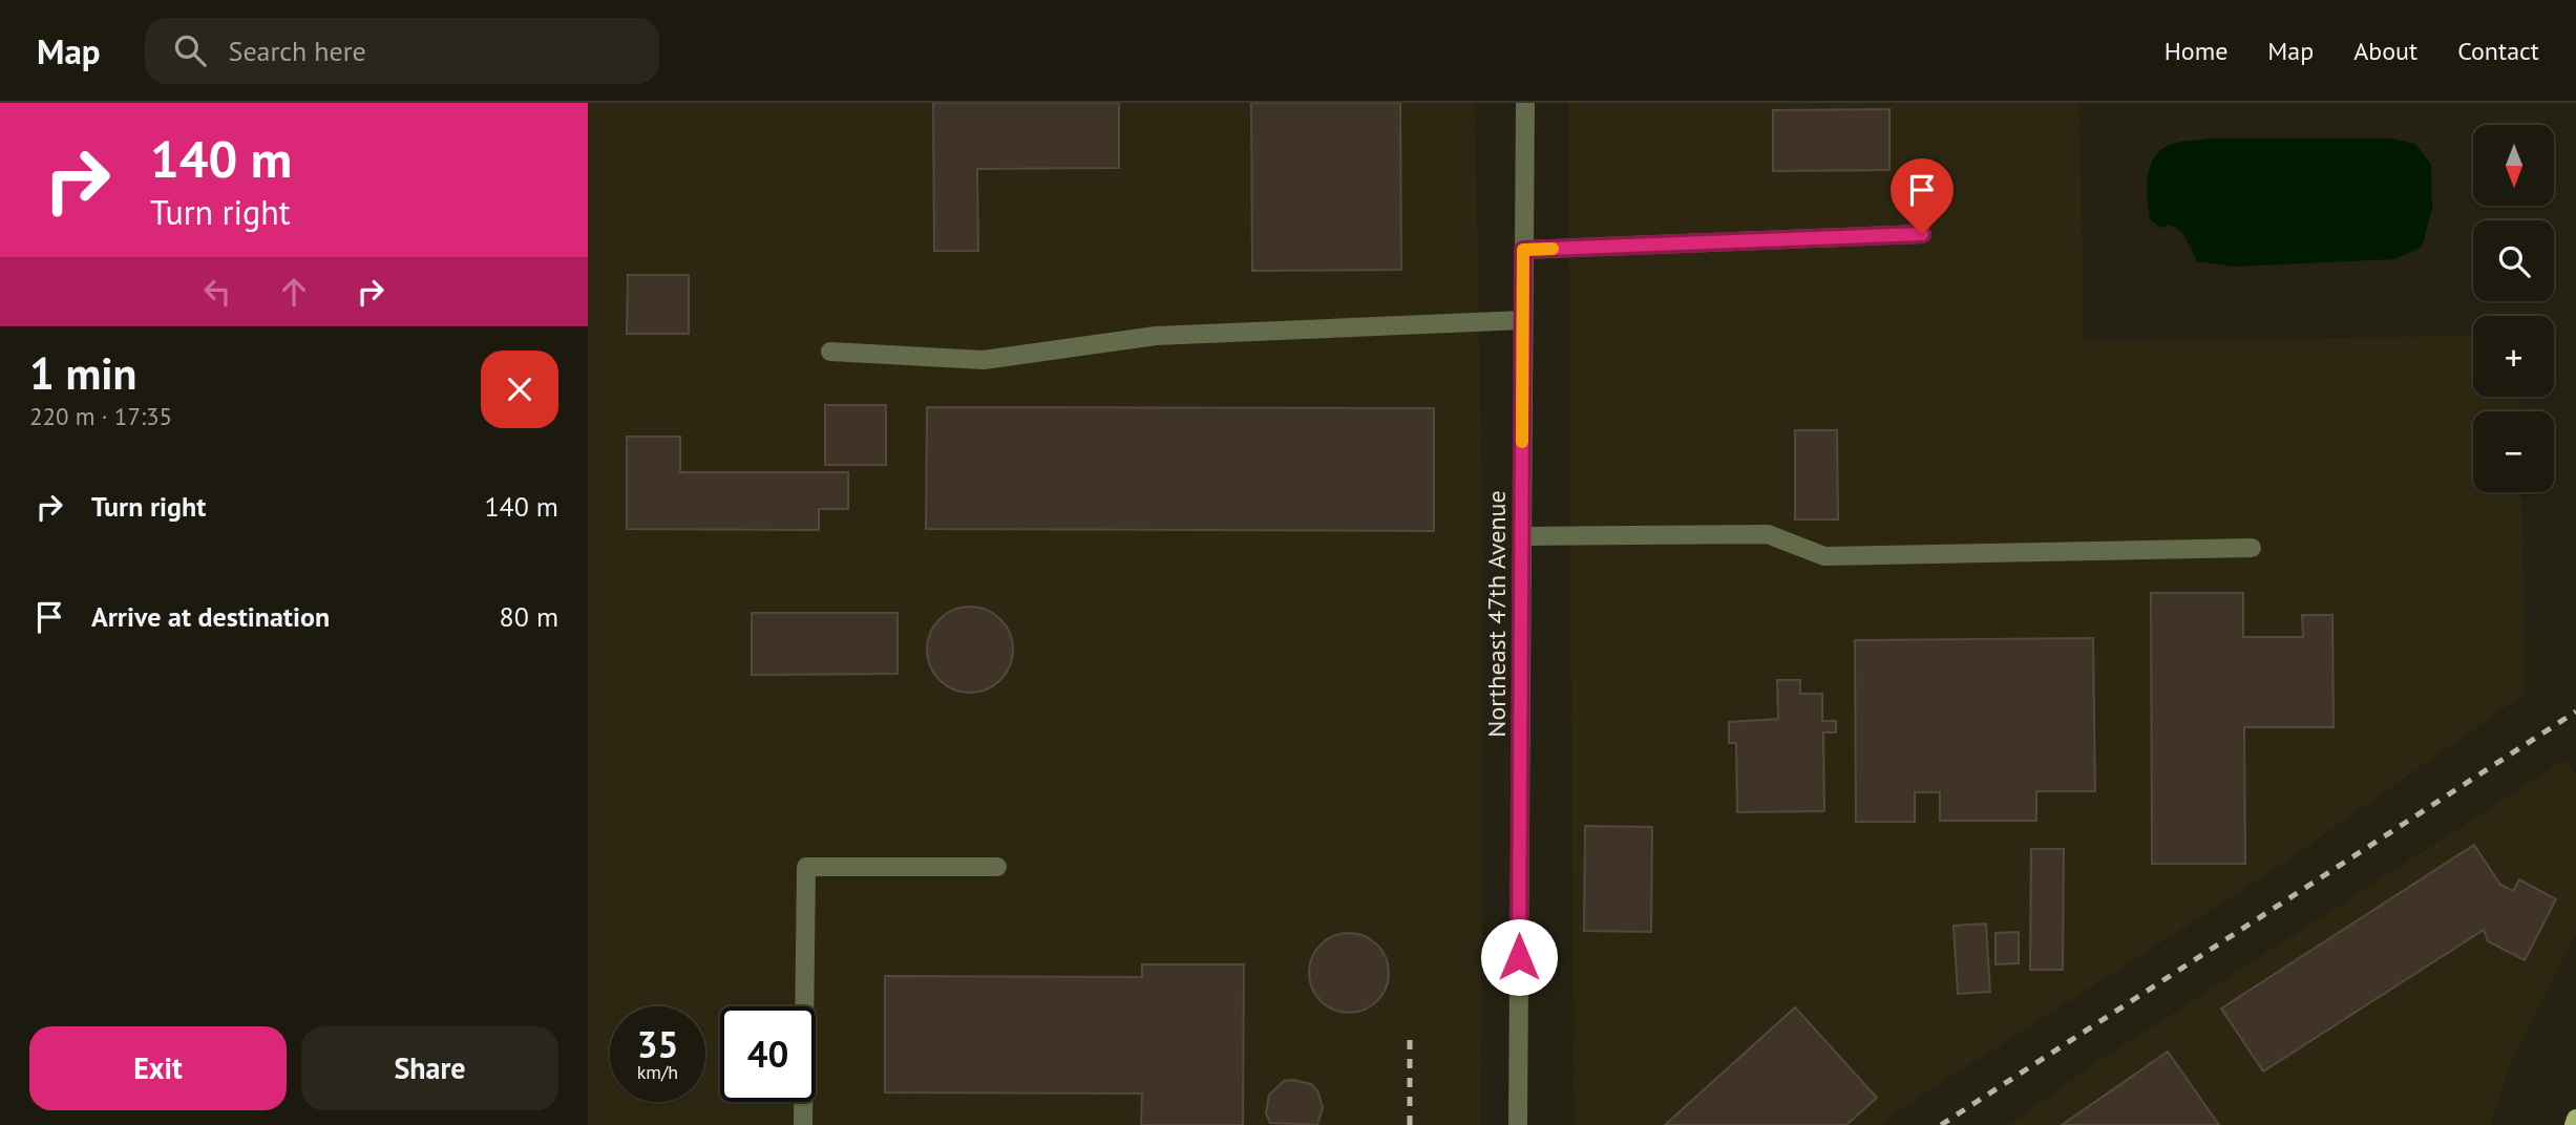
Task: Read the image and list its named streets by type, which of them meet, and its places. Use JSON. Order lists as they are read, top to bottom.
{
  "streets": {
    "street": ["Northeast 47th Avenue"]
  },
  "north": "bottom",
  "page": {
    "header": "Map",
    "search": "Search here",
    "nav": [
      "Home",
      "Map",
      "About",
      "Contact"
    ],
    "turn": ["140 m", "Turn right"],
    "map_buttons": ["+", "−"],
    "heading": ["1 min", "220 m · 17:35"],
    "list": [
      {
        "name": "Turn right",
        "value": "140 m"
      },
      {
        "name": "Arrive at destination",
        "value": "80 m"
      }
    ],
    "speed": "35 km/h",
    "limit": "40",
    "buttons": ["Exit", "Share"]
  }
}
